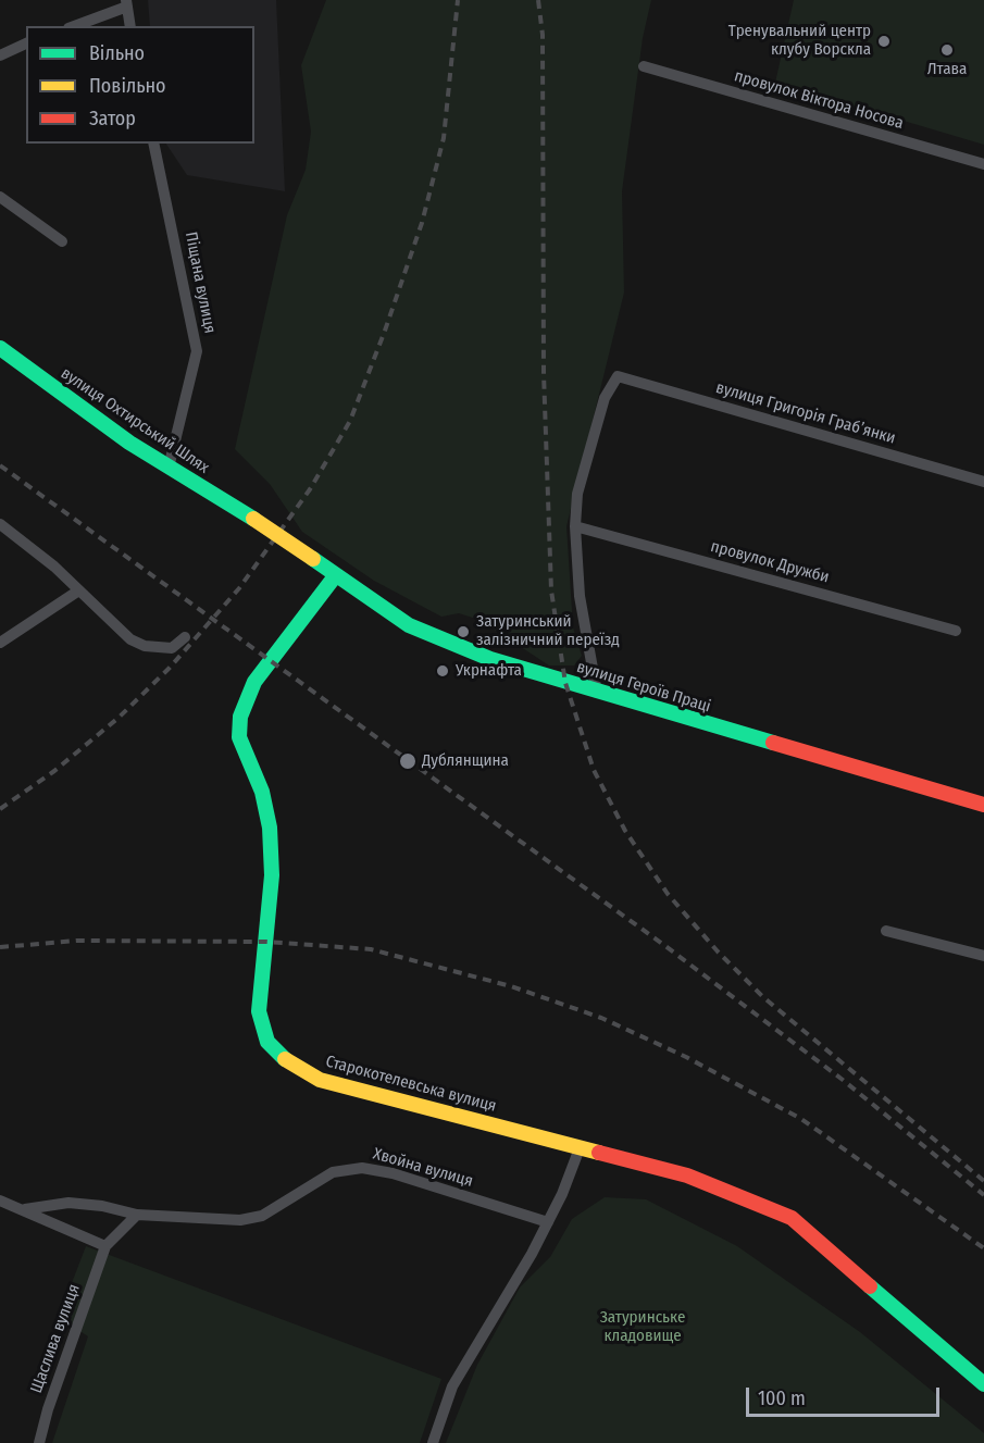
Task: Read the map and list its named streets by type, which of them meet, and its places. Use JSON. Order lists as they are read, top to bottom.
{
  "streets": {
    "street": [
      "провулок Віктора Носова",
      "Піщана вулиця",
      "вулиця Григорія Грабʼянки",
      "вулиця Охтирський Шлях",
      "провулок Дружби",
      "вулиця Героїв Праці",
      "Старокотелевська вулиця",
      "Хвойна вулиця",
      "Щаслива вулиця"
    ]
  },
  "crossings": [
    ["Піщана вулиця", "вулиця Охтирський Шлях"],
    ["вулиця Григорія Грабʼянки", "провулок Дружби"],
    ["вулиця Охтирський Шлях", "вулиця Героїв Праці"],
    ["вулиця Героїв Праці", "Старокотелевська вулиця"],
    ["Хвойна вулиця", "Щаслива вулиця"]
  ],
  "parks": ["Затуринське кладовище"],
  "places": [
    "Тренувальний центр клубу Ворскла",
    "Лтава",
    "Затуринський залізничний переїзд",
    "Укрнафта",
    "Дублянщина"
  ],
  "legend": ["Вільно", "Повільно", "Затор"],
  "scale_bar": "100 m"
}
